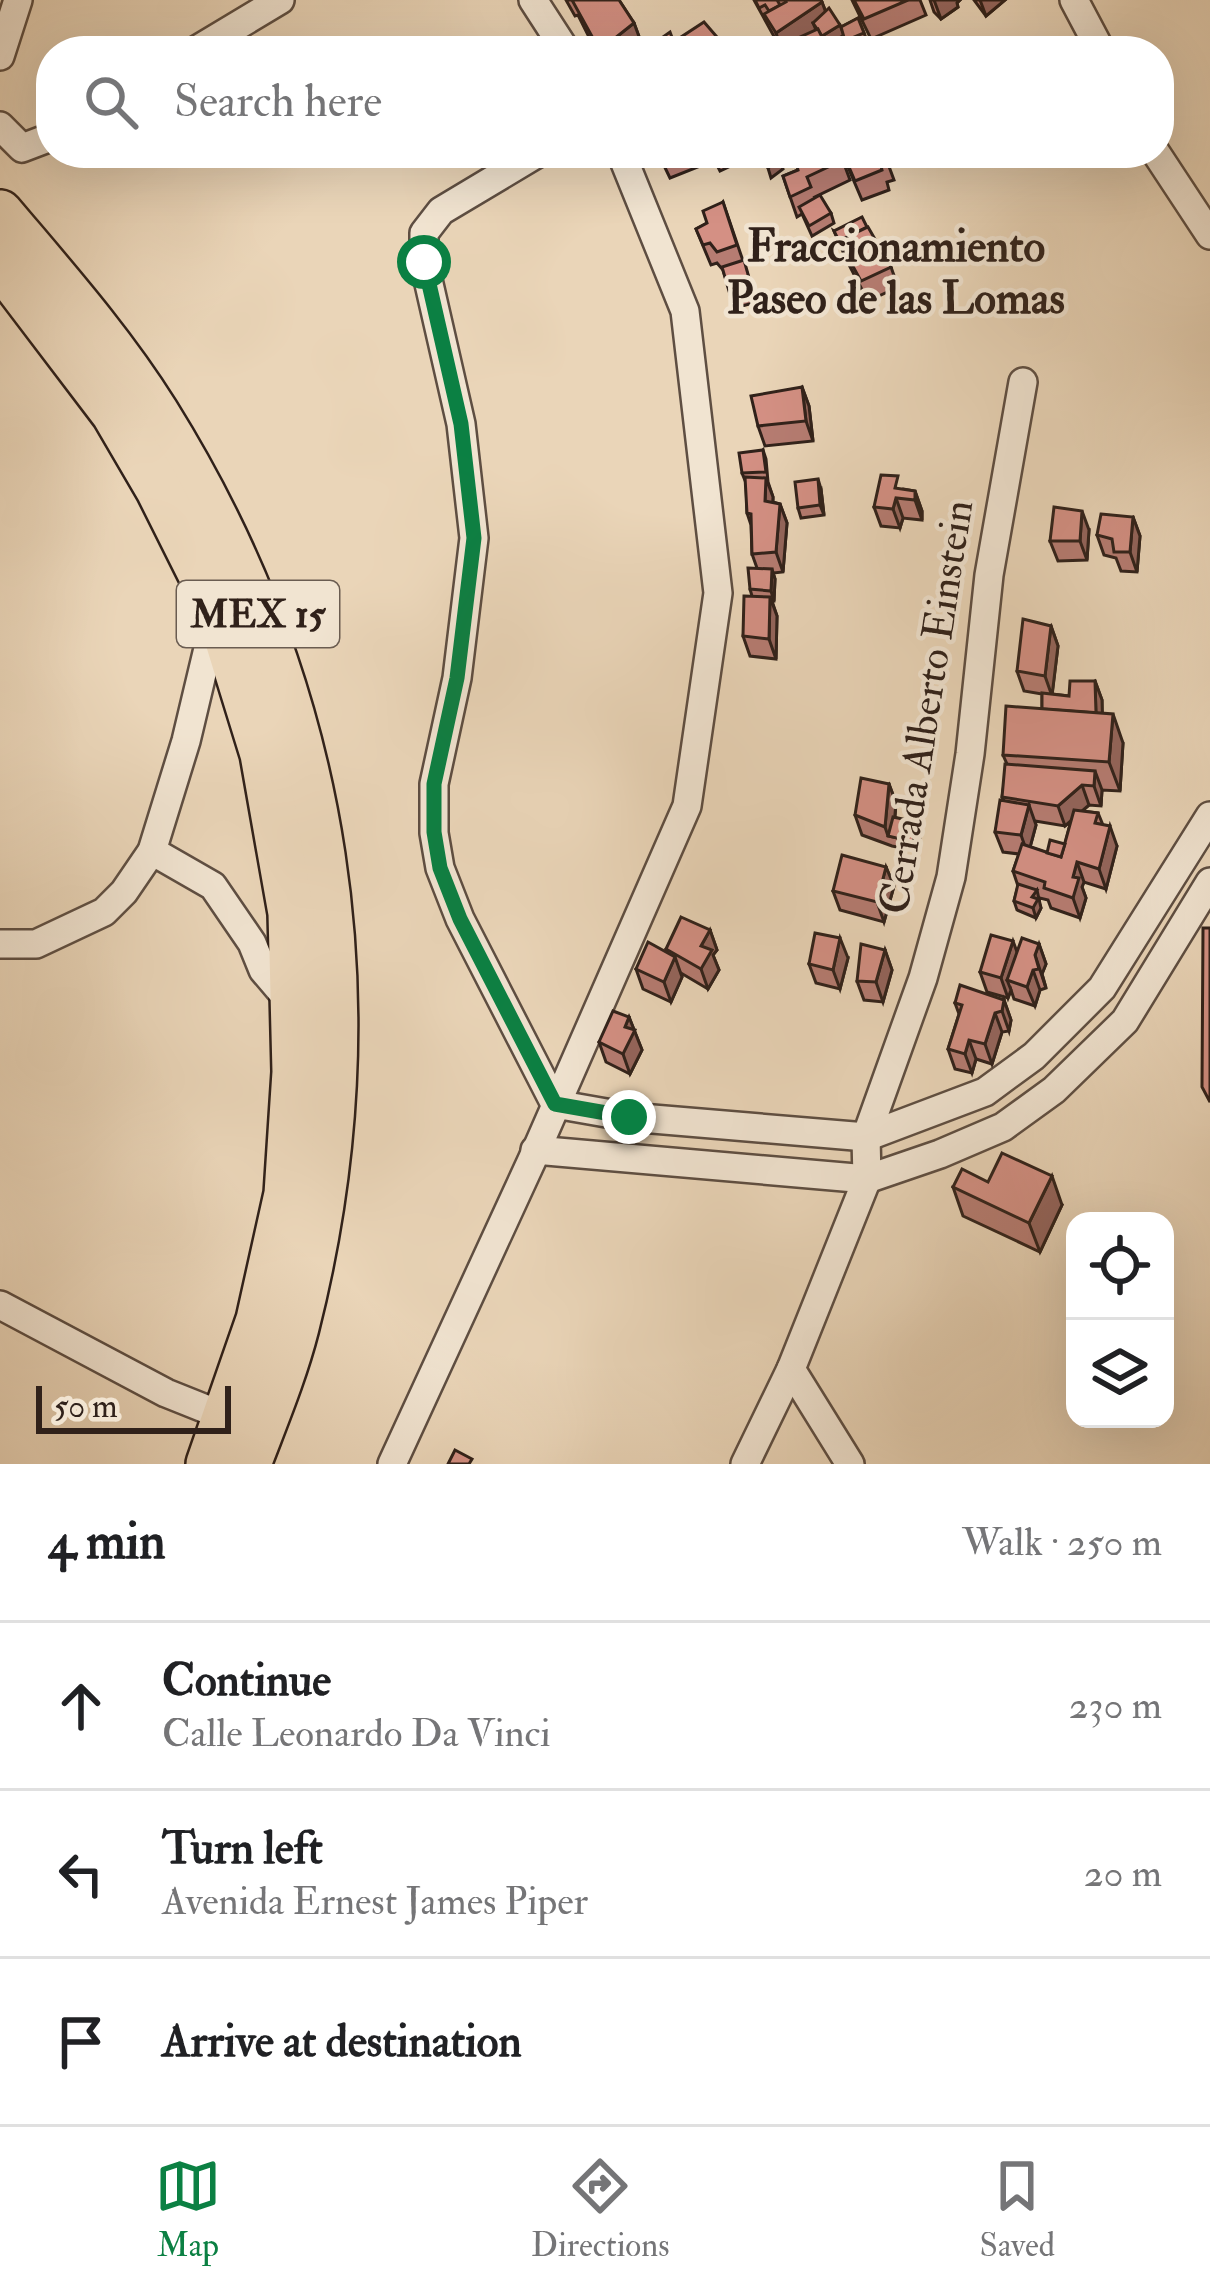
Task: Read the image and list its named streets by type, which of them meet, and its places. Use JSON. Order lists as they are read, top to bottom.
{
  "streets": {
    "main road": ["MEX 15"],
    "street": ["Cerrada Alberto Einstein"]
  },
  "districts": ["Fraccionamiento Paseo de las Lomas"],
  "scale_bar": "50 m",
  "page": {
    "search": "Search here",
    "scale": "50 m",
    "heading": ["4 min", "Walk · 250 m"],
    "list": [
      ["Continue", "Calle Leonardo Da Vinci", "230 m"],
      ["Turn left", "Avenida Ernest James Piper", "20 m"],
      "Arrive at destination"
    ],
    "nav": ["Map", "Directions", "Saved"]
  }
}
